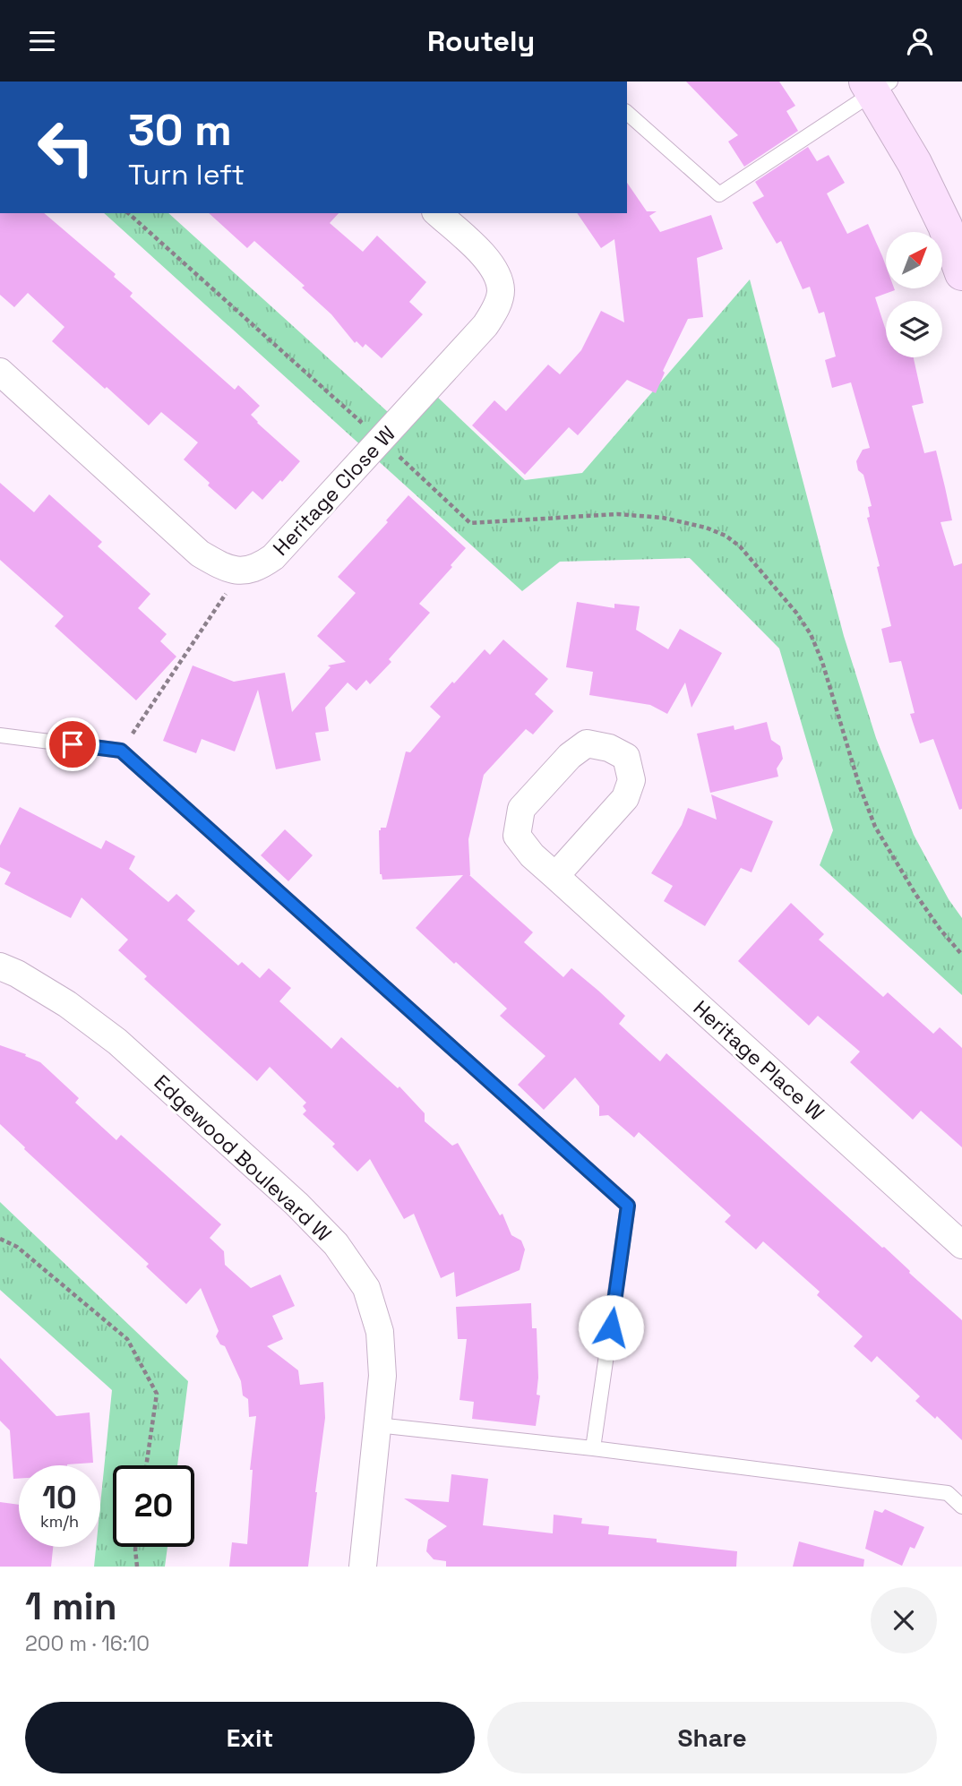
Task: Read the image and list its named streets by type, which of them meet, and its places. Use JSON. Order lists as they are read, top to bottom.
{
  "streets": {
    "street": ["Heritage Close W", "Heritage Place W", "Edgewood Boulevard W"]
  },
  "north": "top right",
  "page": {
    "header": "Routely",
    "turn": ["30 m", "Turn left"],
    "speed": "10 km/h",
    "limit": "20",
    "heading": ["1 min", "200 m · 16:10"],
    "buttons": ["Exit", "Share"]
  }
}
